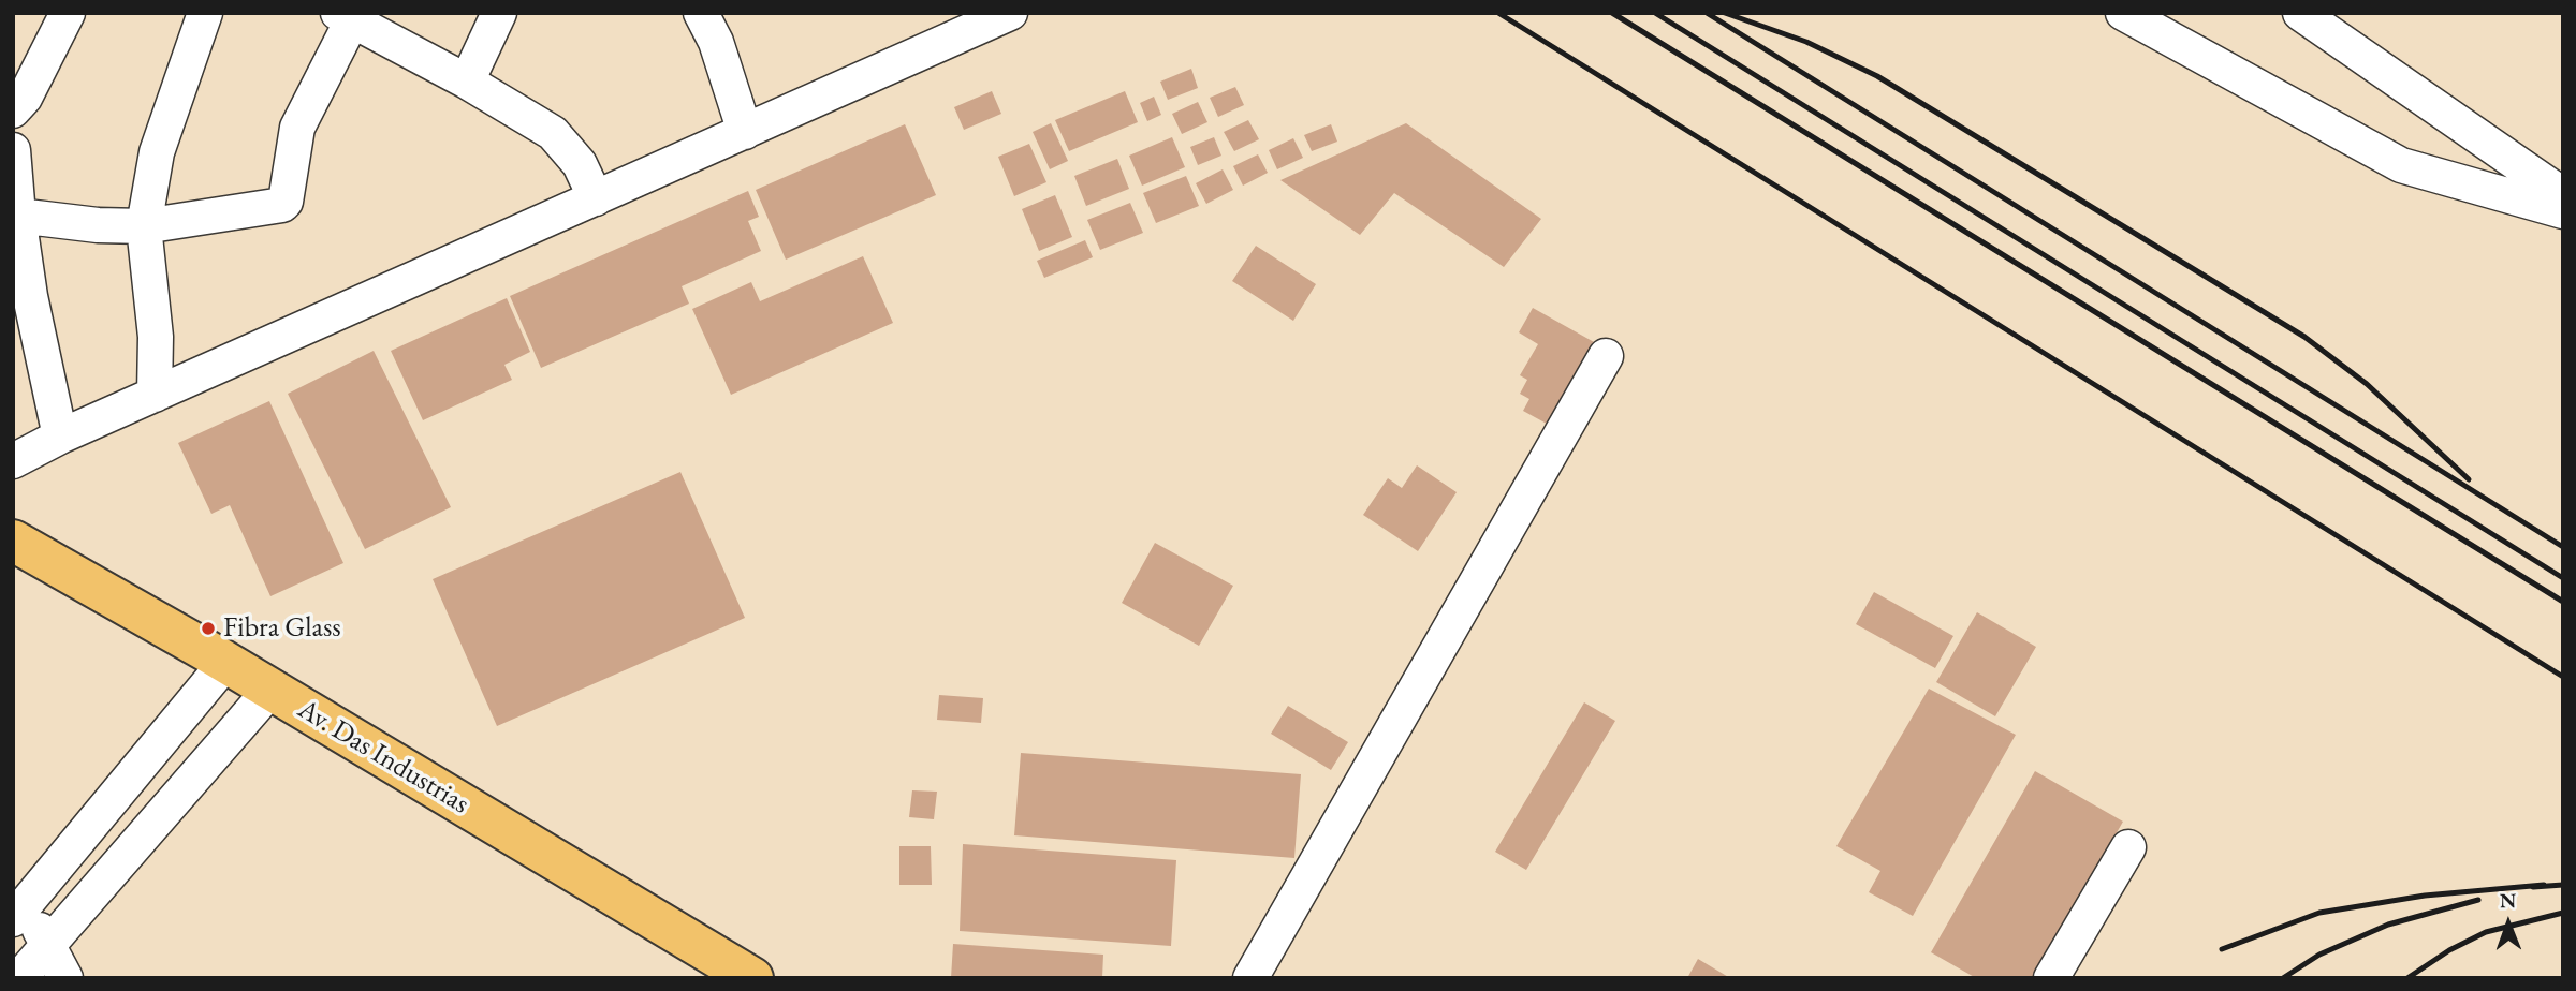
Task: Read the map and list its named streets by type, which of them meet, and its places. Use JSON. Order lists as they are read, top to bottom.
{
  "streets": {
    "main road": ["Av. Das Industrias"]
  },
  "places": ["Fibra Glass"],
  "north": "top"
}
